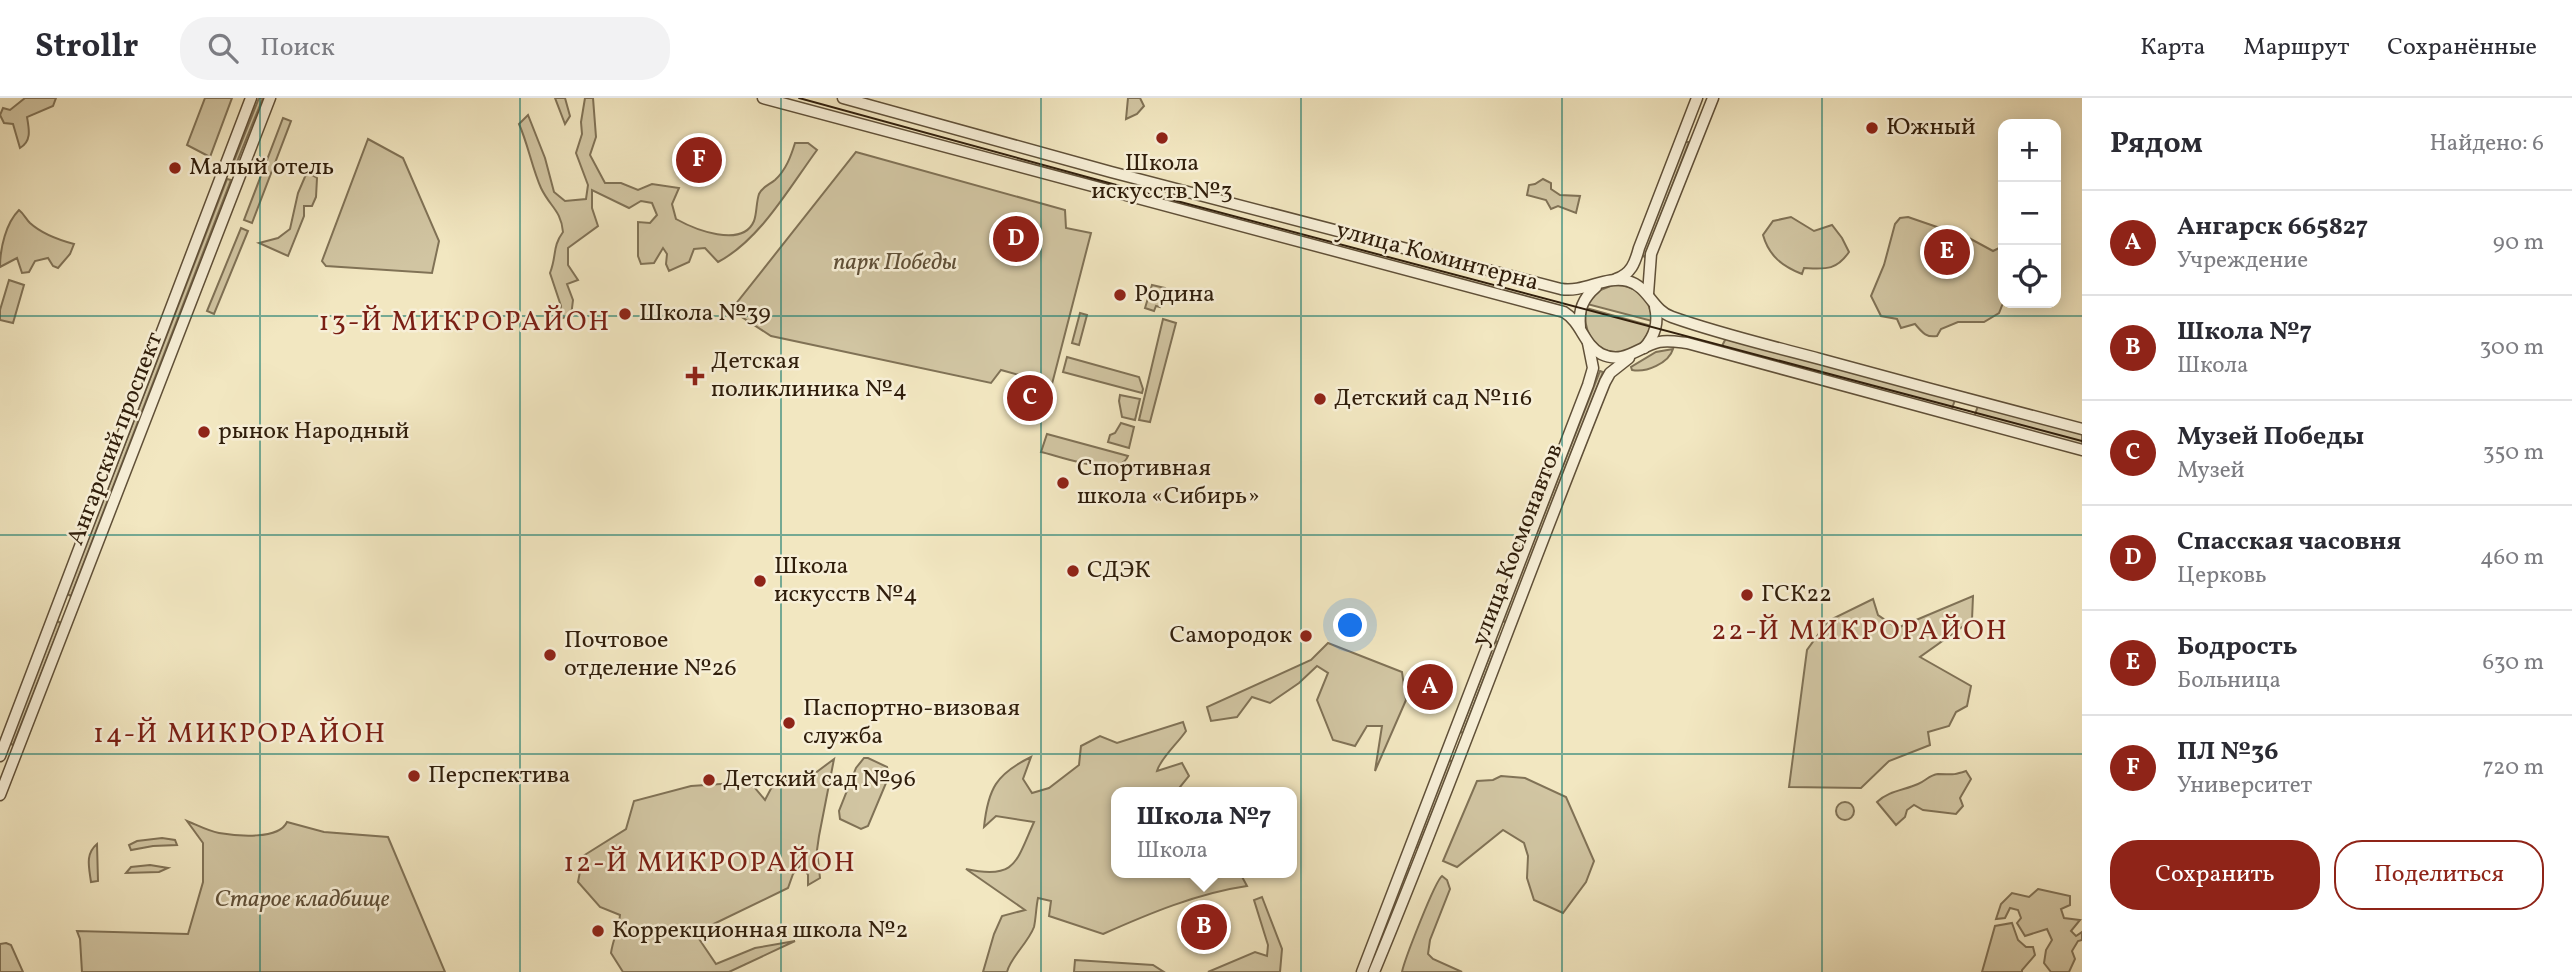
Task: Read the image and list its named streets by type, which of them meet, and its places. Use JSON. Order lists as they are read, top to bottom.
{
  "streets": {
    "street": ["улица Коминтерна", "Ангарский проспект", "улица Космонавтов"]
  },
  "crossings": [
    ["улица Коминтерна", "улица Космонавтов"]
  ],
  "districts": [
    "13-Й МИКРОРАЙОН",
    "22-Й МИКРОРАЙОН",
    "14-Й МИКРОРАЙОН",
    "12-Й МИКРОРАЙОН"
  ],
  "parks": ["парк Победы", "Старое кладбище"],
  "places": {
    "other": [
      "Южный",
      "Школа искусств №3",
      "Малый отель",
      "Родина",
      "Школа №39",
      "Детский сад №116",
      "рынок Народный",
      "Спортивная школа «Сибирь»",
      "СДЭК",
      "Школа искусств №4",
      "ГСК22",
      "Самородок",
      "Почтовое отделение №26",
      "Паспортно-визовая служба",
      "Перспектива",
      "Детский сад №96",
      "Коррекционная школа №2"
    ],
    "health": ["Детская поликлиника №4"]
  },
  "page": {
    "header": "Strollr",
    "search": "Поиск",
    "nav": ["Карта", "Маршрут", "Сохранённые"],
    "heading": ["Рядом", "Найдено: 6"],
    "map_buttons": ["+", "−"],
    "pins": [
      "F",
      "D",
      "E",
      "C",
      "A",
      "B"
    ],
    "list": [
      {
        "mark": "A",
        "name": "Ангарск 665827",
        "note": "Учреждение",
        "value": "90 m"
      },
      {
        "mark": "B",
        "name": "Школа №7",
        "note": "Школа",
        "value": "300 m"
      },
      {
        "mark": "C",
        "name": "Музей Победы",
        "note": "Музей",
        "value": "350 m"
      },
      {
        "mark": "D",
        "name": "Спасская часовня",
        "note": "Церковь",
        "value": "460 m"
      },
      {
        "mark": "E",
        "name": "Бодрость",
        "note": "Больница",
        "value": "630 m"
      },
      {
        "mark": "F",
        "name": "ПЛ №36",
        "note": "Университет",
        "value": "720 m"
      }
    ],
    "popup": ["Школа №7", "Школа"],
    "buttons": ["Сохранить", "Поделиться"]
  }
}
